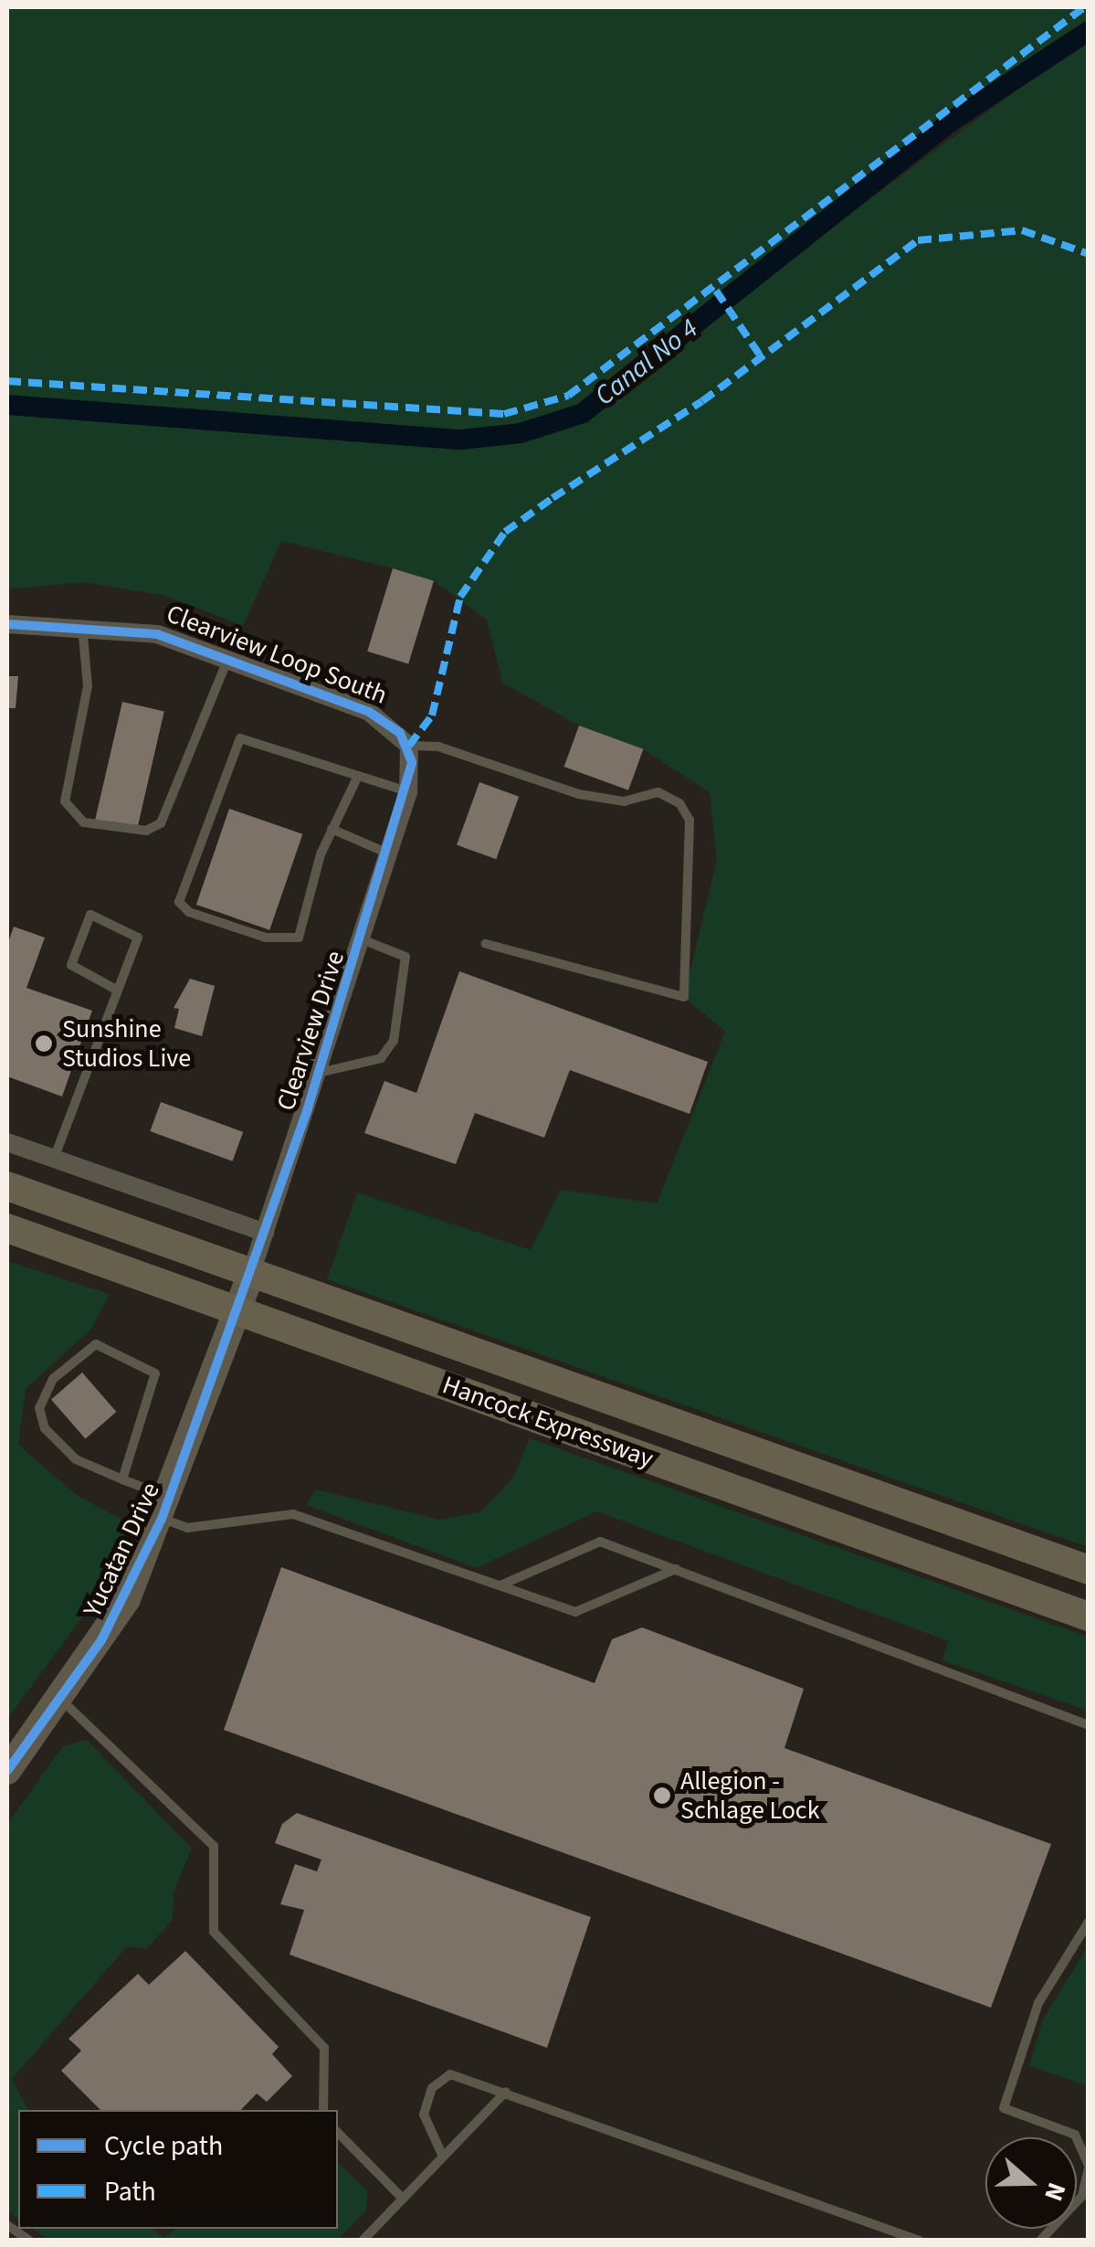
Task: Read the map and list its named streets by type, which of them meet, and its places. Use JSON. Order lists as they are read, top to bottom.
{
  "streets": {
    "main road": ["Hancock Expressway"],
    "street": ["Clearview Loop South", "Clearview Drive", "Yucatan Drive"]
  },
  "crossings": [
    ["Clearview Loop South", "Clearview Drive"],
    ["Clearview Drive", "Hancock Expressway"],
    ["Clearview Drive", "Yucatan Drive"],
    ["Hancock Expressway", "Yucatan Drive"]
  ],
  "water": ["Canal No 4"],
  "places": ["Sunshine Studios Live", "Allegion - Schlage Lock"],
  "legend": ["Cycle path", "Path"],
  "north": "right"
}
